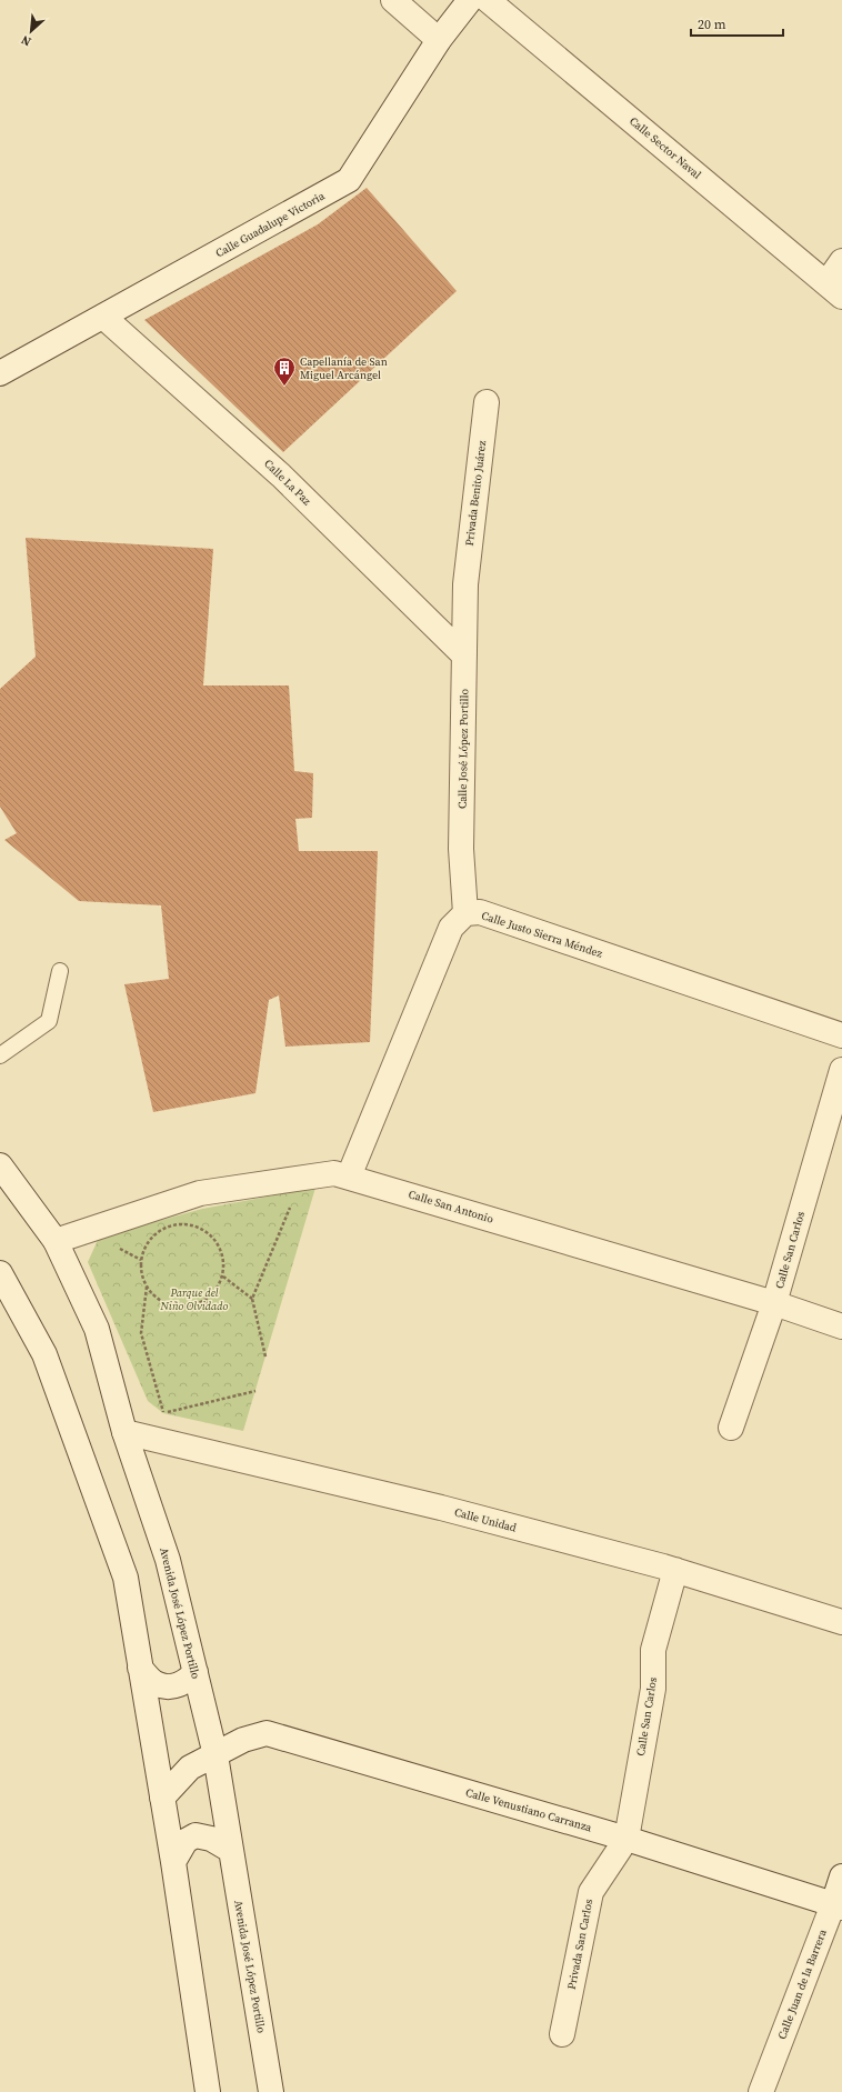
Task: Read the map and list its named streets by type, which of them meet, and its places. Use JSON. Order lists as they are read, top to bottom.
{
  "streets": {
    "street": [
      "Calle Sector Naval",
      "Calle Guadalupe Victoria",
      "Calle La Paz",
      "Privada Benito Juárez",
      "Calle José López Portillo",
      "Calle Justo Sierra Méndez",
      "Calle San Antonio",
      "Calle San Carlos",
      "Calle Unidad",
      "Avenida José López Portillo",
      "Calle Venustiano Carranza",
      "Privada San Carlos",
      "Calle Juan de la Barrera"
    ]
  },
  "crossings": [
    ["Calle Guadalupe Victoria", "Calle La Paz"],
    ["Calle La Paz", "Calle José López Portillo"],
    ["Privada Benito Juárez", "Calle José López Portillo"],
    ["Calle José López Portillo", "Calle Justo Sierra Méndez"],
    ["Calle Justo Sierra Méndez", "Calle San Antonio"],
    ["Calle San Antonio", "Calle San Carlos"],
    ["Calle San Antonio", "Avenida José López Portillo"],
    ["Calle San Carlos", "Calle Unidad"],
    ["Calle San Carlos", "Calle Venustiano Carranza"],
    ["Calle San Carlos", "Privada San Carlos"],
    ["Calle Unidad", "Avenida José López Portillo"],
    ["Avenida José López Portillo", "Calle Venustiano Carranza"],
    ["Calle Venustiano Carranza", "Privada San Carlos"],
    ["Calle Venustiano Carranza", "Calle Juan de la Barrera"]
  ],
  "parks": ["Parque del Niño Olvidado"],
  "places": {
    "building": ["Capellanía de San Miguel Arcángel"]
  },
  "scale_bar": "20 m",
  "north": "bottom left"
}
